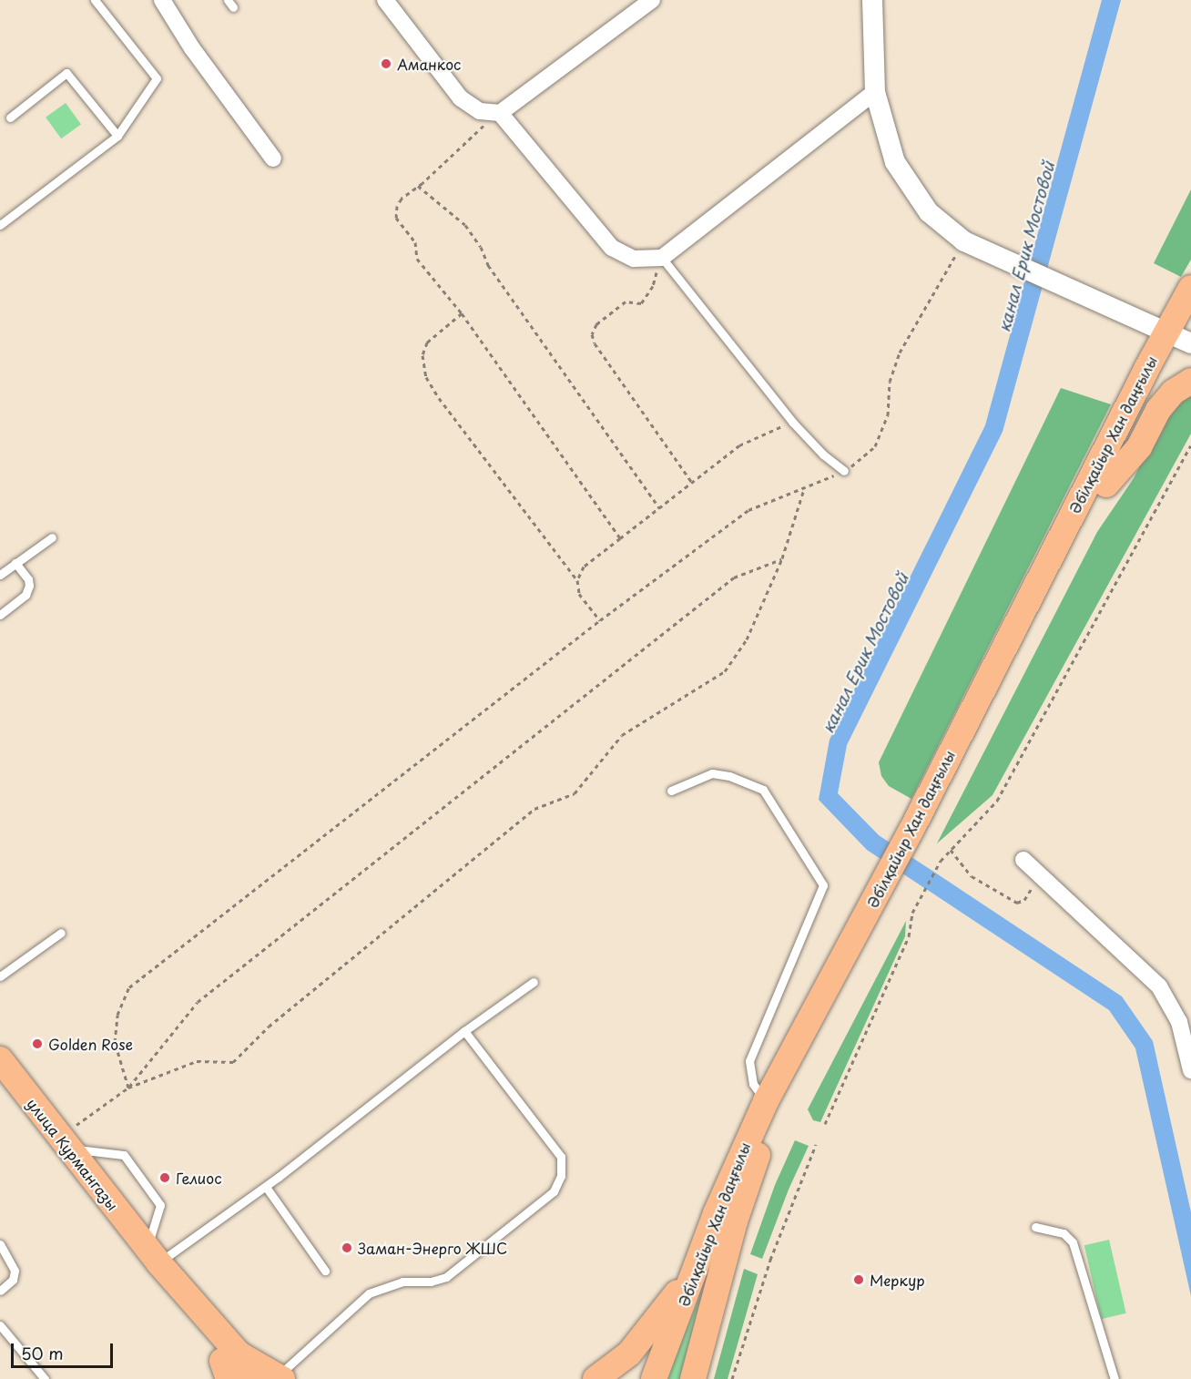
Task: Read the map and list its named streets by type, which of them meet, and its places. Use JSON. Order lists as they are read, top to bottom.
{
  "streets": {
    "main road": ["Әбілқайыр Хан даңғылы", "улица Курмангазы"]
  },
  "water": ["канал Ерик Мостовой"],
  "places": [
    "Аманкос",
    "Golden Rose",
    "Гелиос",
    "Заман-Энерго ЖШС",
    "Меркур"
  ],
  "scale_bar": "50 m"
}
